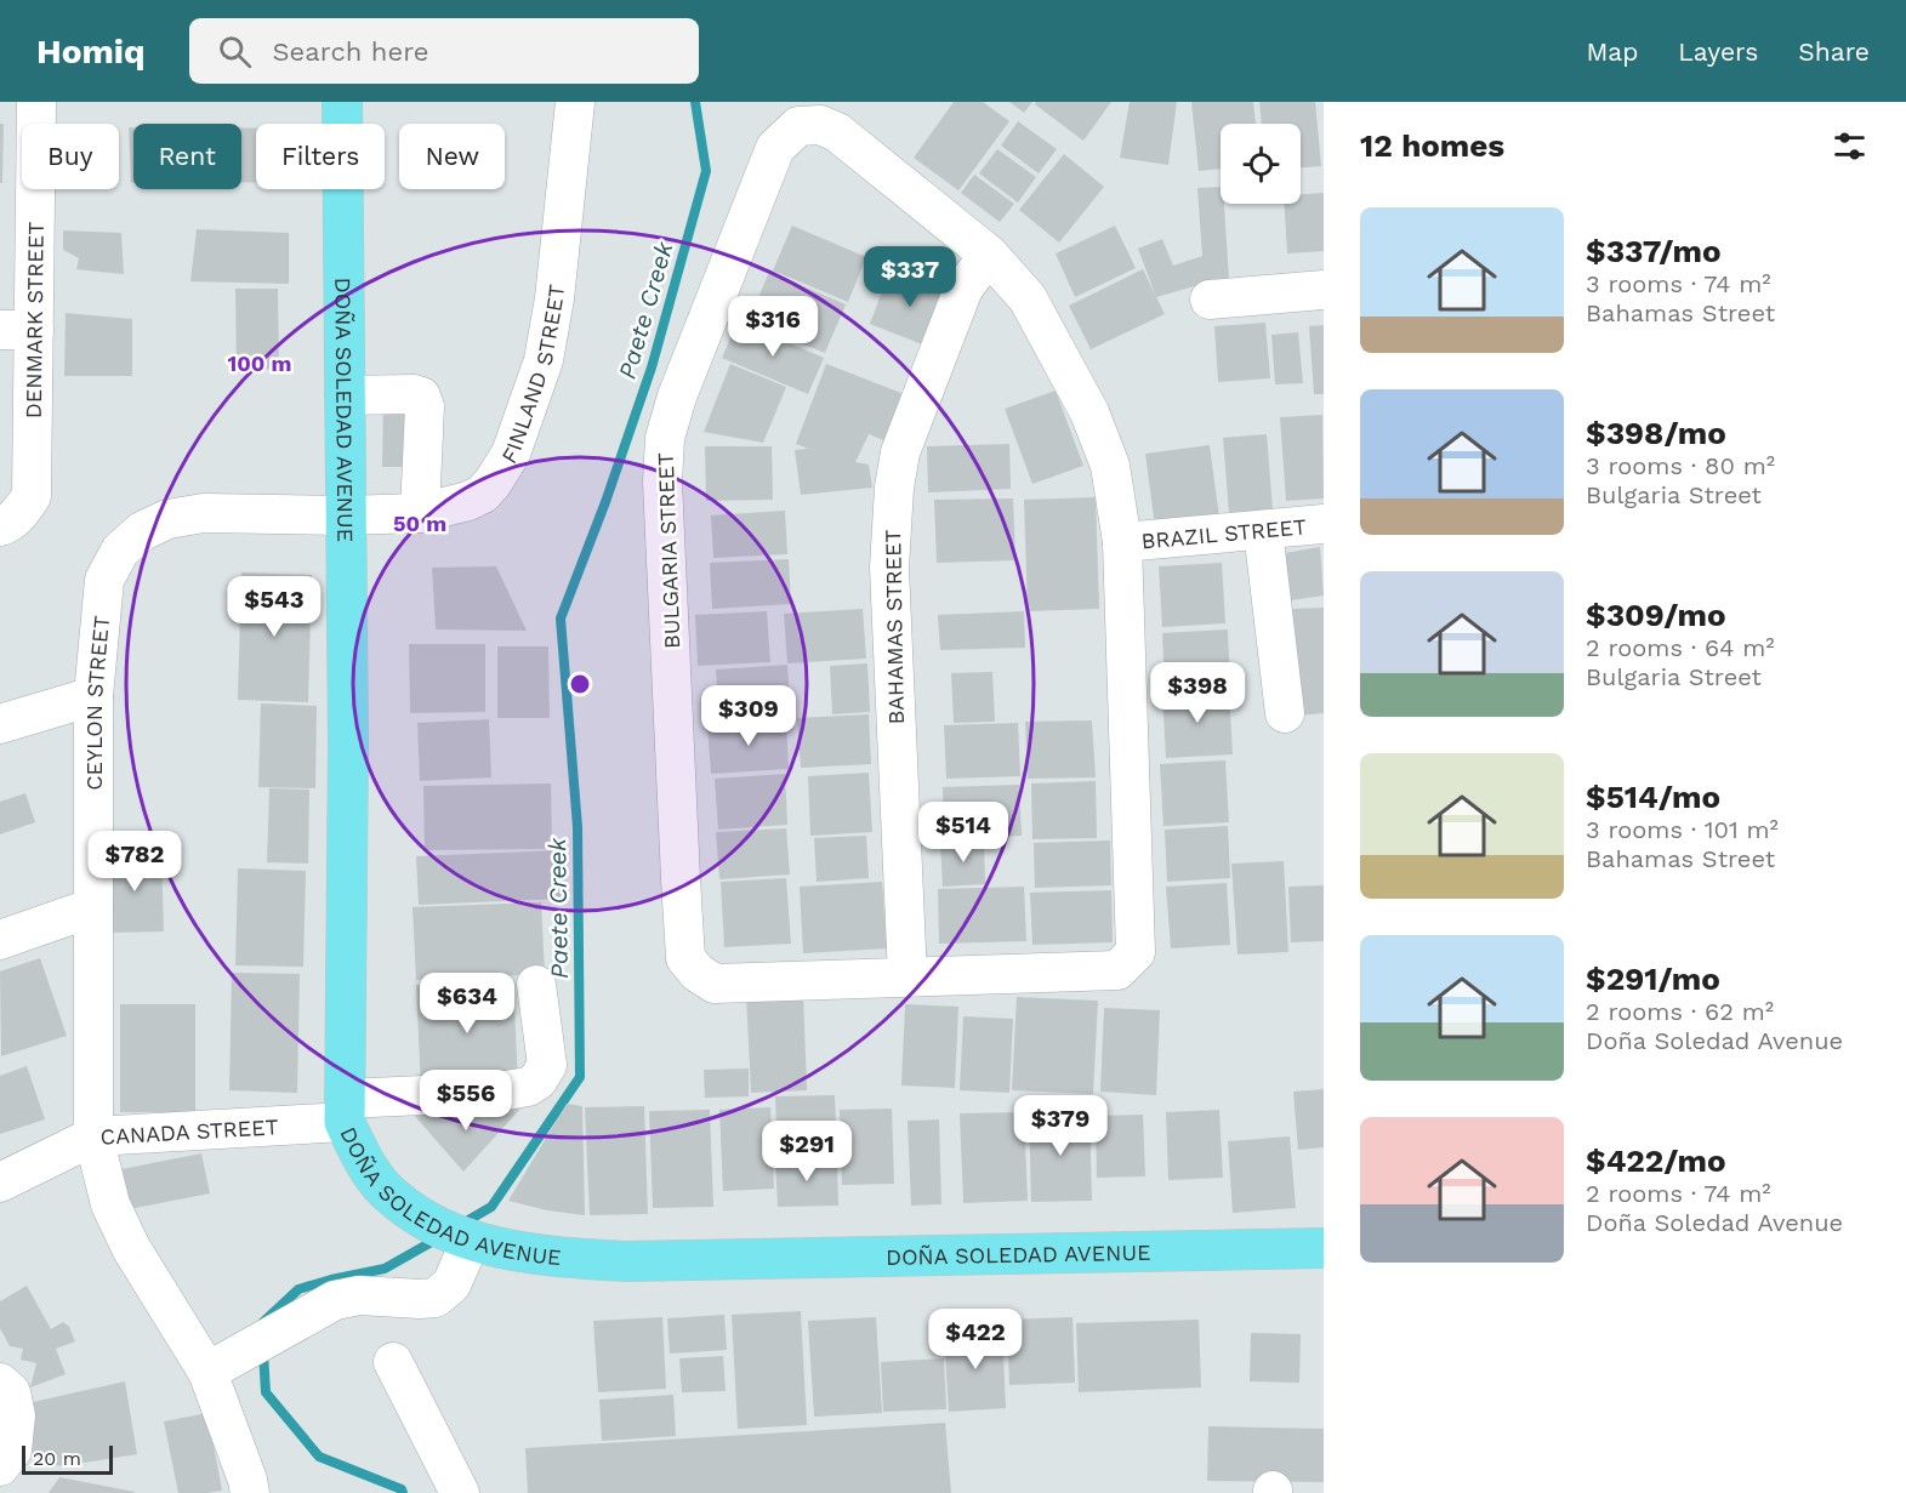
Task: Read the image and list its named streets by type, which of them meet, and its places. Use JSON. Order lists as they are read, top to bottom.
{
  "streets": {
    "main road": ["DOÑA SOLEDAD AVENUE"],
    "street": [
      "DENMARK STREET",
      "FINLAND STREET",
      "BRAZIL STREET",
      "BULGARIA STREET",
      "BAHAMAS STREET",
      "CEYLON STREET",
      "CANADA STREET"
    ]
  },
  "crossings": [
    ["FINLAND STREET", "DOÑA SOLEDAD AVENUE"],
    ["FINLAND STREET", "CEYLON STREET"],
    ["DOÑA SOLEDAD AVENUE", "CEYLON STREET"],
    ["DOÑA SOLEDAD AVENUE", "CANADA STREET"],
    ["BRAZIL STREET", "BULGARIA STREET"],
    ["BULGARIA STREET", "BAHAMAS STREET"],
    ["CEYLON STREET", "CANADA STREET"]
  ],
  "water": ["Paete Creek"],
  "scale_bar": "20 m",
  "page": {
    "header": "Homiq",
    "search": "Search here",
    "nav": ["Map", "Layers", "Share"],
    "heading": "12 homes",
    "chip": [
      "Buy",
      "Rent",
      "Filters",
      "New"
    ],
    "list": [
      {
        "name": "$337/mo",
        "note": "3 rooms · 74 m² · Bahamas Street"
      },
      {
        "name": "$398/mo",
        "note": "3 rooms · 80 m² · Bulgaria Street"
      },
      {
        "name": "$309/mo",
        "note": "2 rooms · 64 m² · Bulgaria Street"
      },
      {
        "name": "$514/mo",
        "note": "3 rooms · 101 m² · Bahamas Street"
      },
      {
        "name": "$291/mo",
        "note": "2 rooms · 62 m² · Doña Soledad Avenue"
      },
      {
        "name": "$422/mo",
        "note": "2 rooms · 74 m² · Doña Soledad Avenue"
      }
    ],
    "price": [
      "$337",
      "$316",
      "$543",
      "$398",
      "$309",
      "$514",
      "$782",
      "$634",
      "$556",
      "$379",
      "$291",
      "$422"
    ],
    "scale": "20 m"
  },
  "rings": ["100 m", "50 m"]
}
